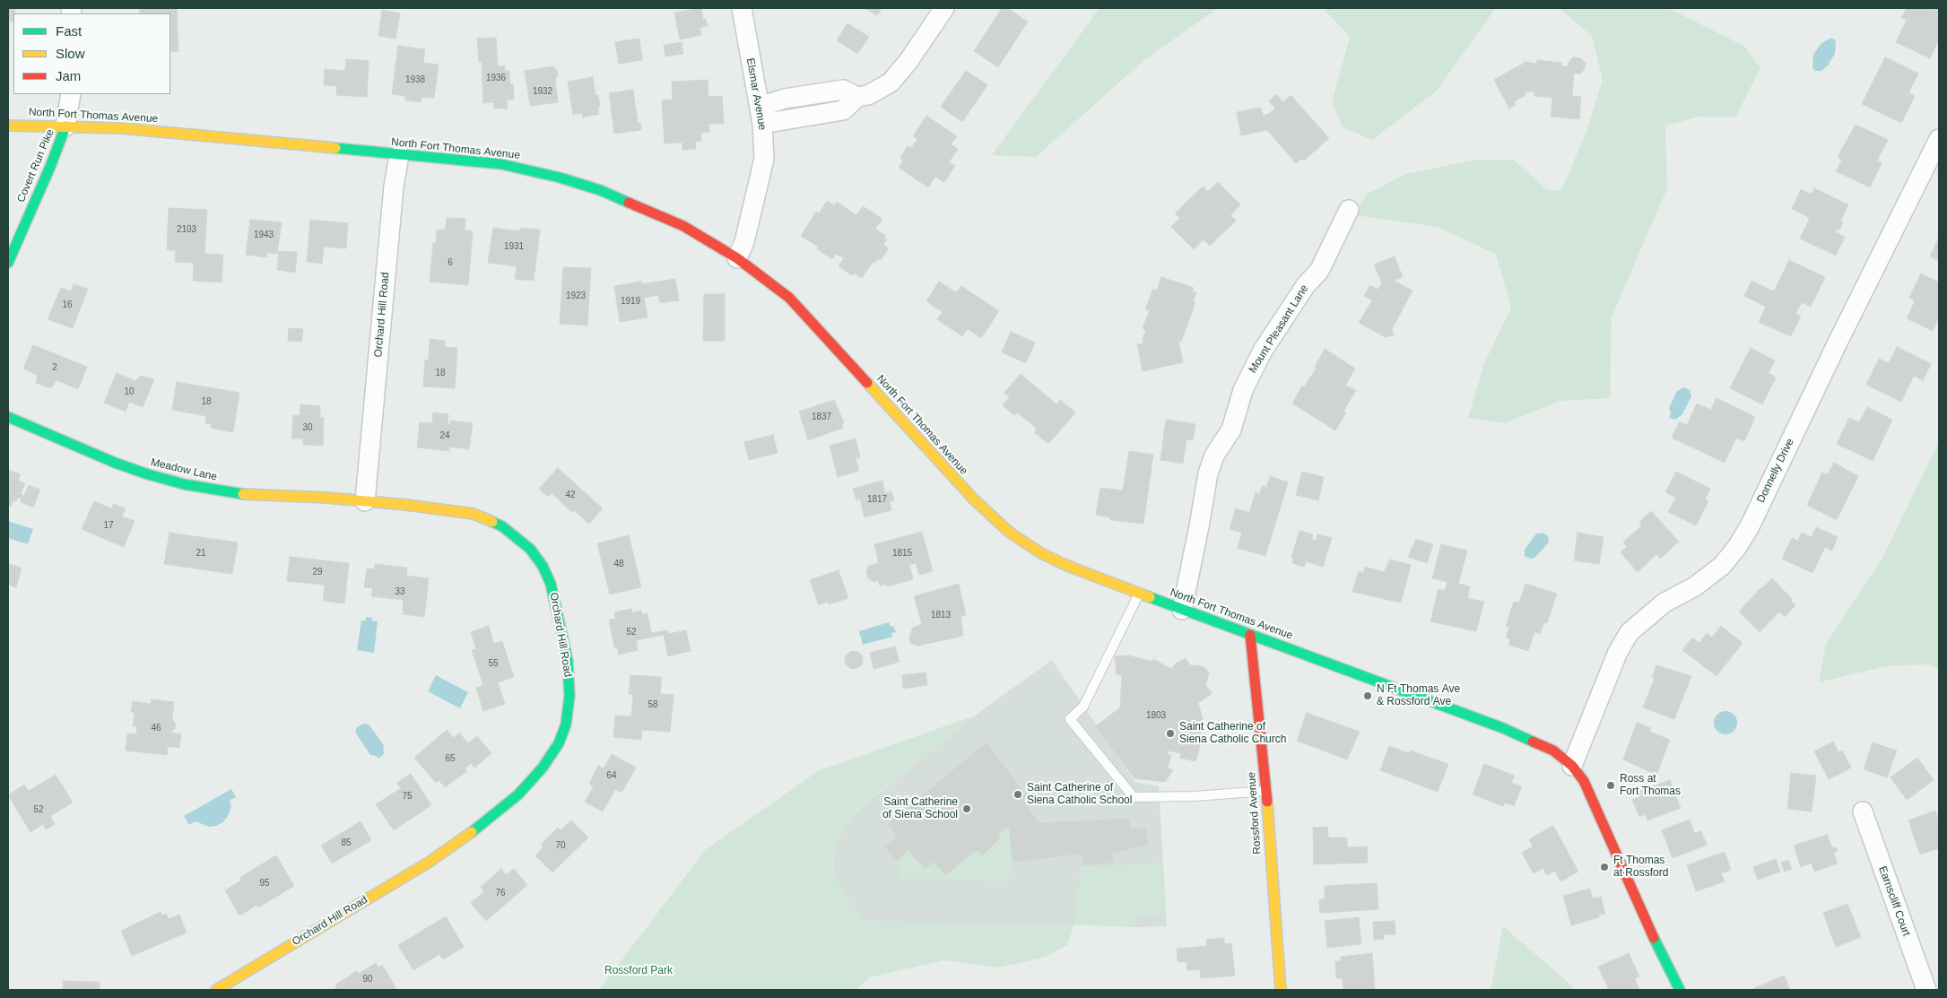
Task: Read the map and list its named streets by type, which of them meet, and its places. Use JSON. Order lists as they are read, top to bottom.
{
  "streets": {
    "street": [
      "Elsmar Avenue",
      "North Fort Thomas Avenue",
      "Covert Run Pike",
      "Orchard Hill Road",
      "Mount Pleasant Lane",
      "Meadow Lane",
      "Donnelly Drive",
      "Rossford Avenue",
      "Earnscliff Court"
    ]
  },
  "crossings": [
    ["Elsmar Avenue", "North Fort Thomas Avenue"],
    ["North Fort Thomas Avenue", "Covert Run Pike"],
    ["North Fort Thomas Avenue", "Orchard Hill Road"],
    ["North Fort Thomas Avenue", "Mount Pleasant Lane"],
    ["North Fort Thomas Avenue", "Donnelly Drive"],
    ["North Fort Thomas Avenue", "Rossford Avenue"],
    ["Orchard Hill Road", "Meadow Lane"]
  ],
  "parks": ["Rossford Park"],
  "places": [
    "N Ft Thomas Ave & Rossford Ave",
    "Saint Catherine of Siena Catholic Church",
    "Ross at Fort Thomas",
    "Saint Catherine of Siena Catholic School",
    "Saint Catherine of Siena School",
    "Ft Thomas at Rossford"
  ],
  "house_numbers": [
    "1936",
    "1938",
    "1932",
    "2103",
    "1943",
    "1931",
    "6",
    "1923",
    "1919",
    "16",
    "2",
    "18",
    "10",
    "18",
    "1837",
    "30",
    "24",
    "42",
    "1817",
    "17",
    "21",
    "1815",
    "48",
    "29",
    "33",
    "1813",
    "52",
    "55",
    "58",
    "1803",
    "46",
    "65",
    "64",
    "75",
    "52",
    "85",
    "70",
    "95",
    "76",
    "90"
  ],
  "legend": ["Fast", "Slow", "Jam"]
}
